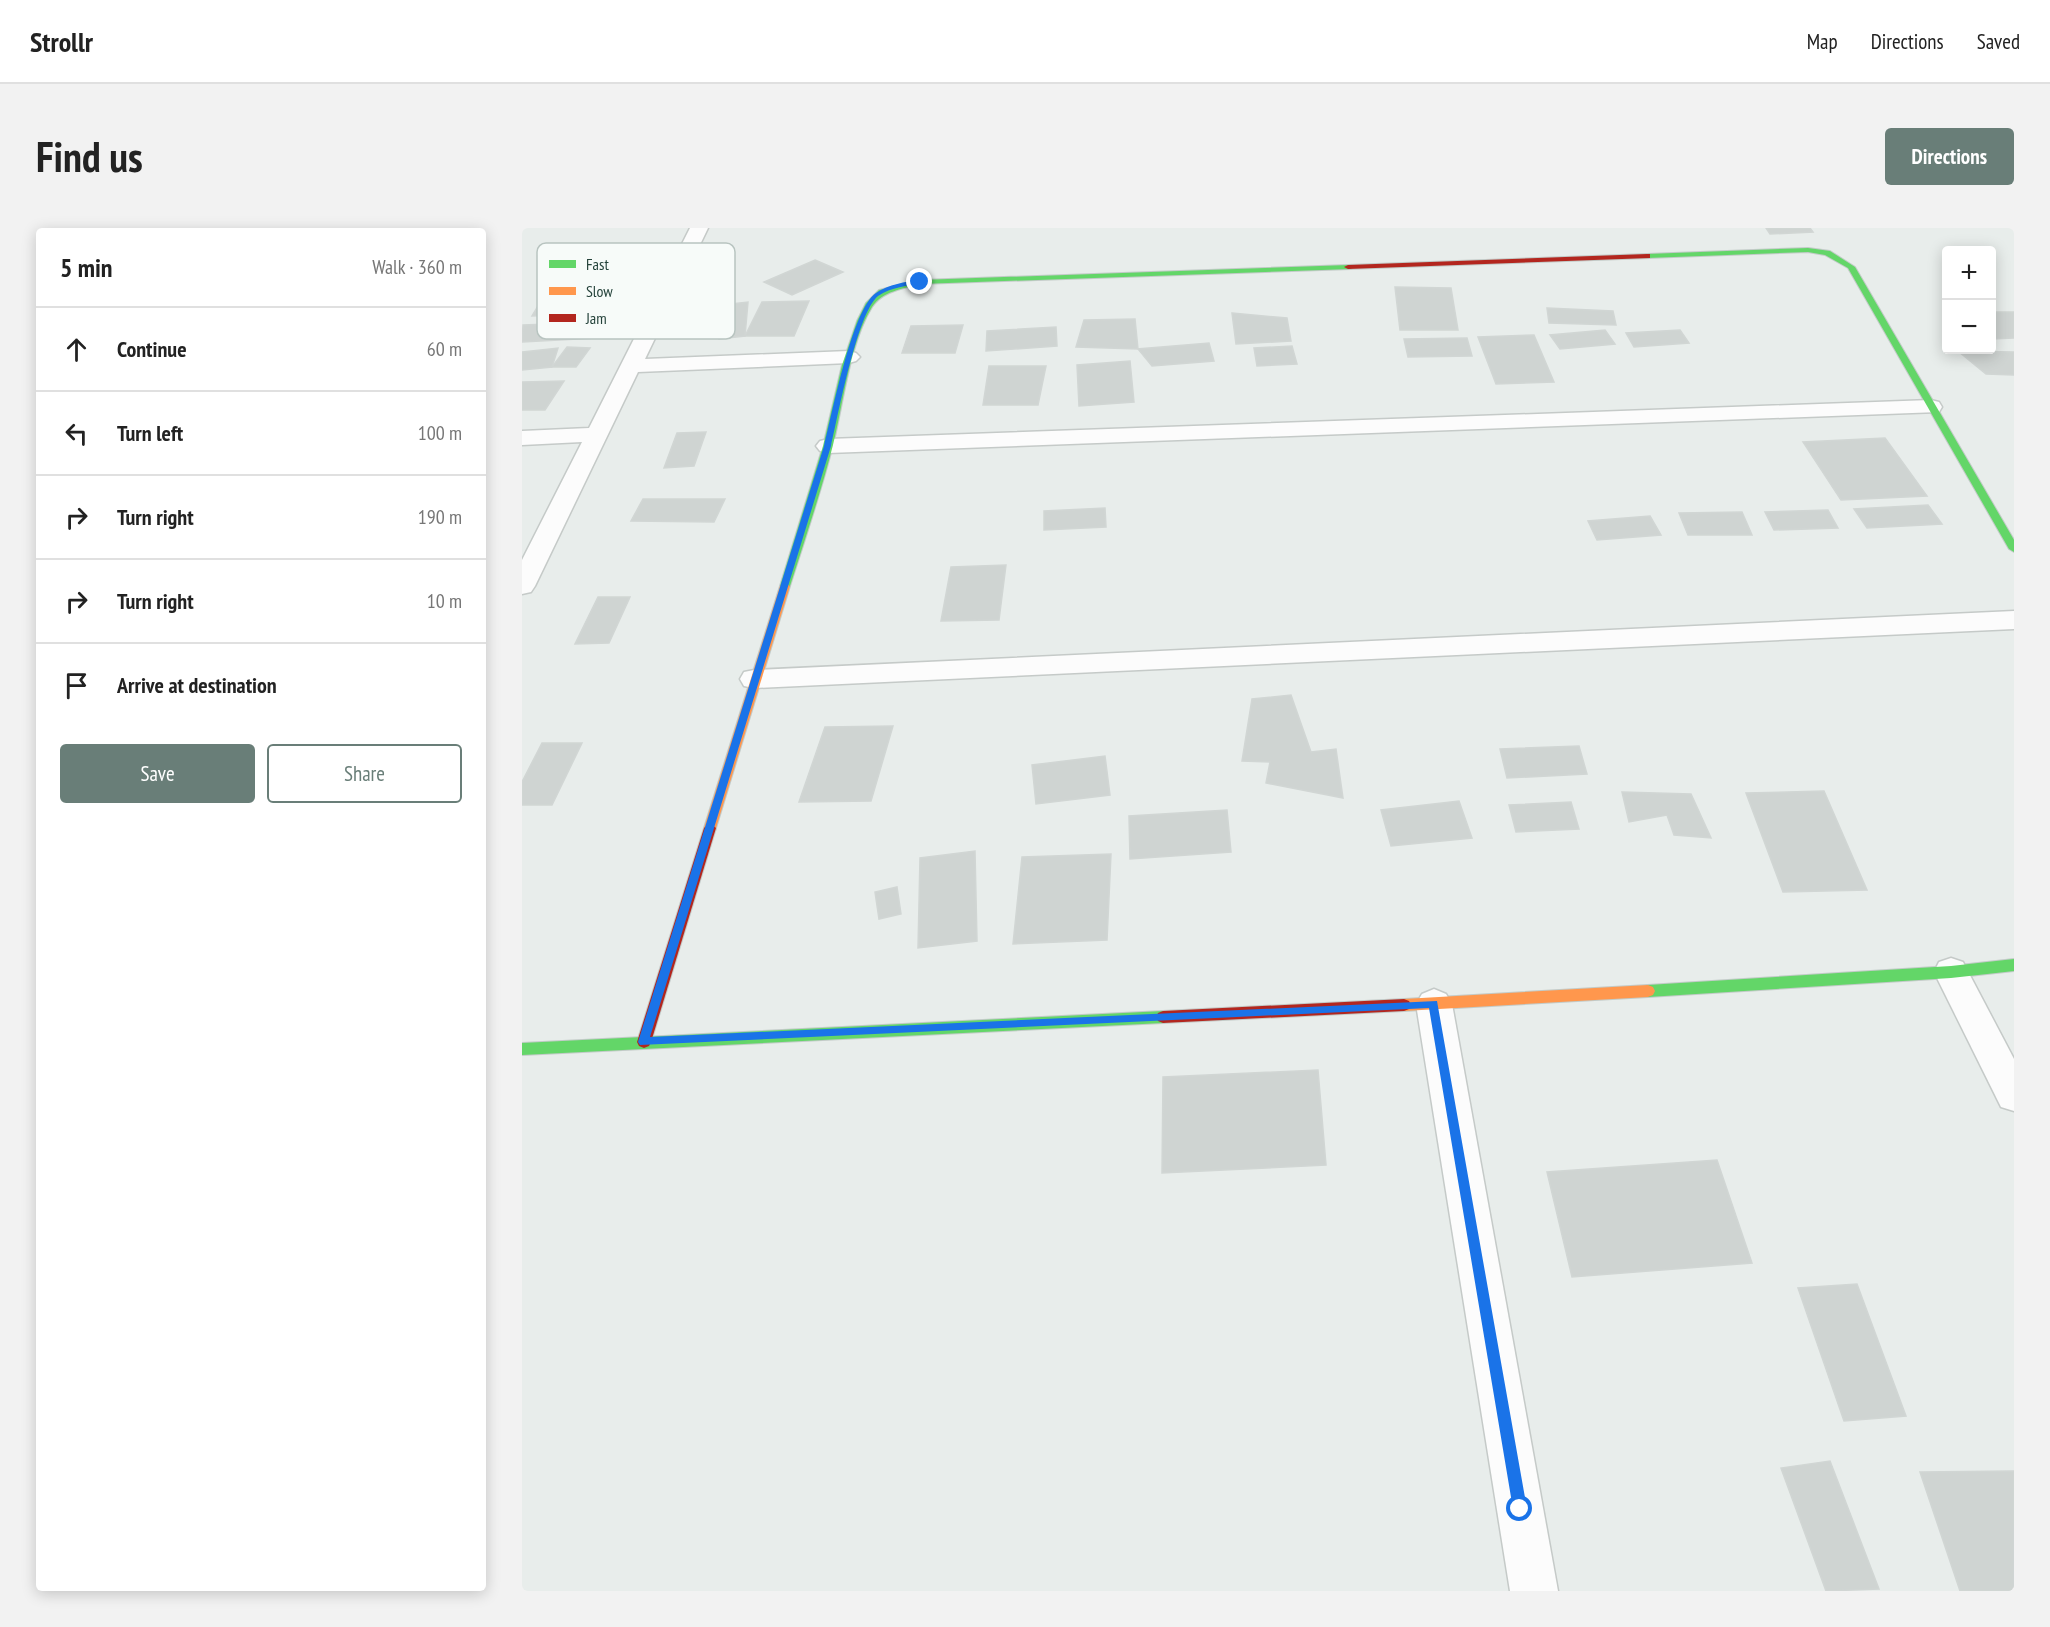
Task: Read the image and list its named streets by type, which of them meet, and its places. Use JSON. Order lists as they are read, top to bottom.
{
  "legend": ["Fast", "Slow", "Jam"],
  "page": {
    "header": "Strollr",
    "nav": ["Map", "Directions", "Saved"],
    "buttons": [
      "Directions",
      ["Save", "Share"]
    ],
    "title": "Find us",
    "heading": ["5 min", "Walk · 360 m"],
    "map_buttons": ["+", "−"],
    "list": [
      ["Continue", "60 m"],
      ["Turn left", "100 m"],
      ["Turn right", "190 m"],
      ["Turn right", "10 m"],
      "Arrive at destination"
    ]
  }
}
